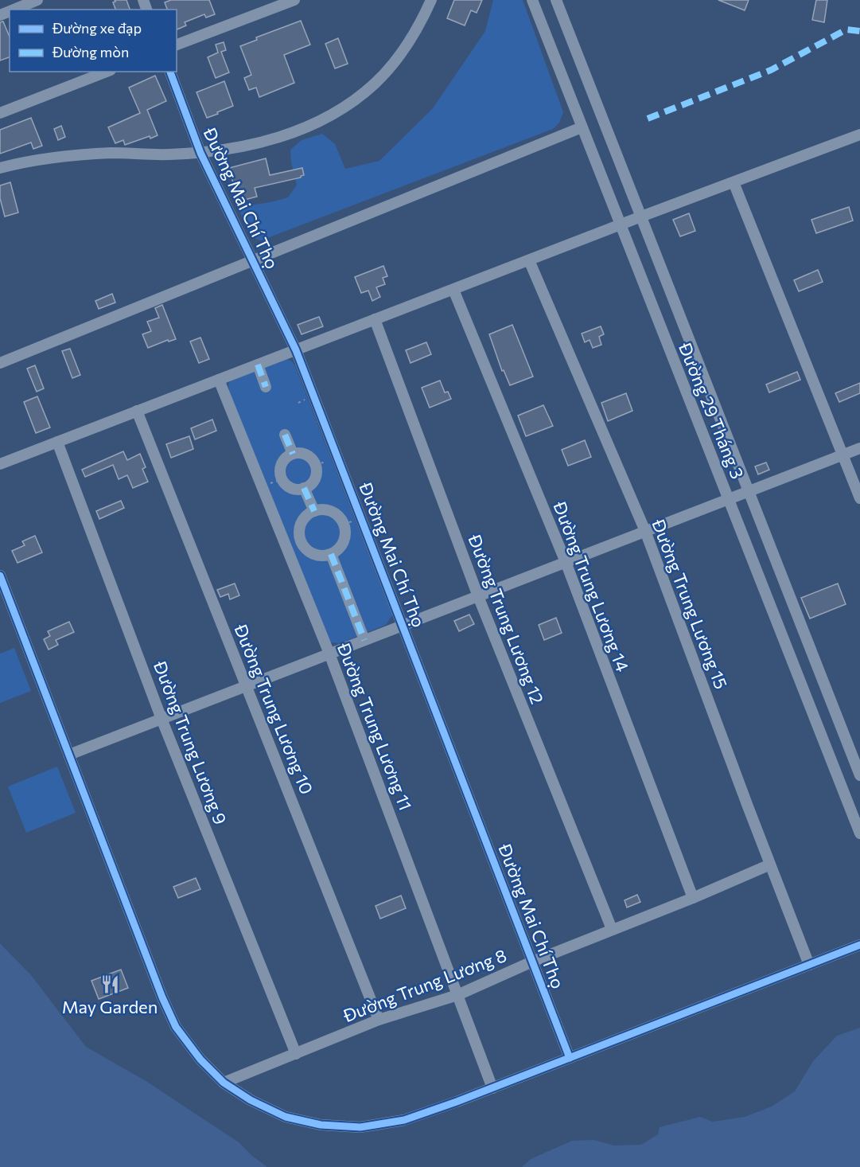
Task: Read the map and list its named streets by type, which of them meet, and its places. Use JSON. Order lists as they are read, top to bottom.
{
  "streets": {
    "street": [
      "Đường Mai Chí Thọ",
      "Đường 29 Tháng 3",
      "Đường Trung Lương 14",
      "Đường Trung Lương 15",
      "Đường Trung Lương 12",
      "Đường Trung Lương 10",
      "Đường Trung Lương 11",
      "Đường Trung Lương 9",
      "Đường Trung Lương 8"
    ]
  },
  "crossings": [
    ["Đường Mai Chí Thọ", "Đường Trung Lương 8"],
    ["Đường Trung Lương 14", "Đường Trung Lương 8"],
    ["Đường Trung Lương 15", "Đường Trung Lương 8"],
    ["Đường Trung Lương 12", "Đường Trung Lương 8"],
    ["Đường Trung Lương 10", "Đường Trung Lương 8"],
    ["Đường Trung Lương 11", "Đường Trung Lương 8"],
    ["Đường Trung Lương 9", "Đường Trung Lương 8"]
  ],
  "places": {
    "restaurant": ["May Garden"]
  },
  "legend": ["Đường xe đạp", "Đường mòn"]
}
